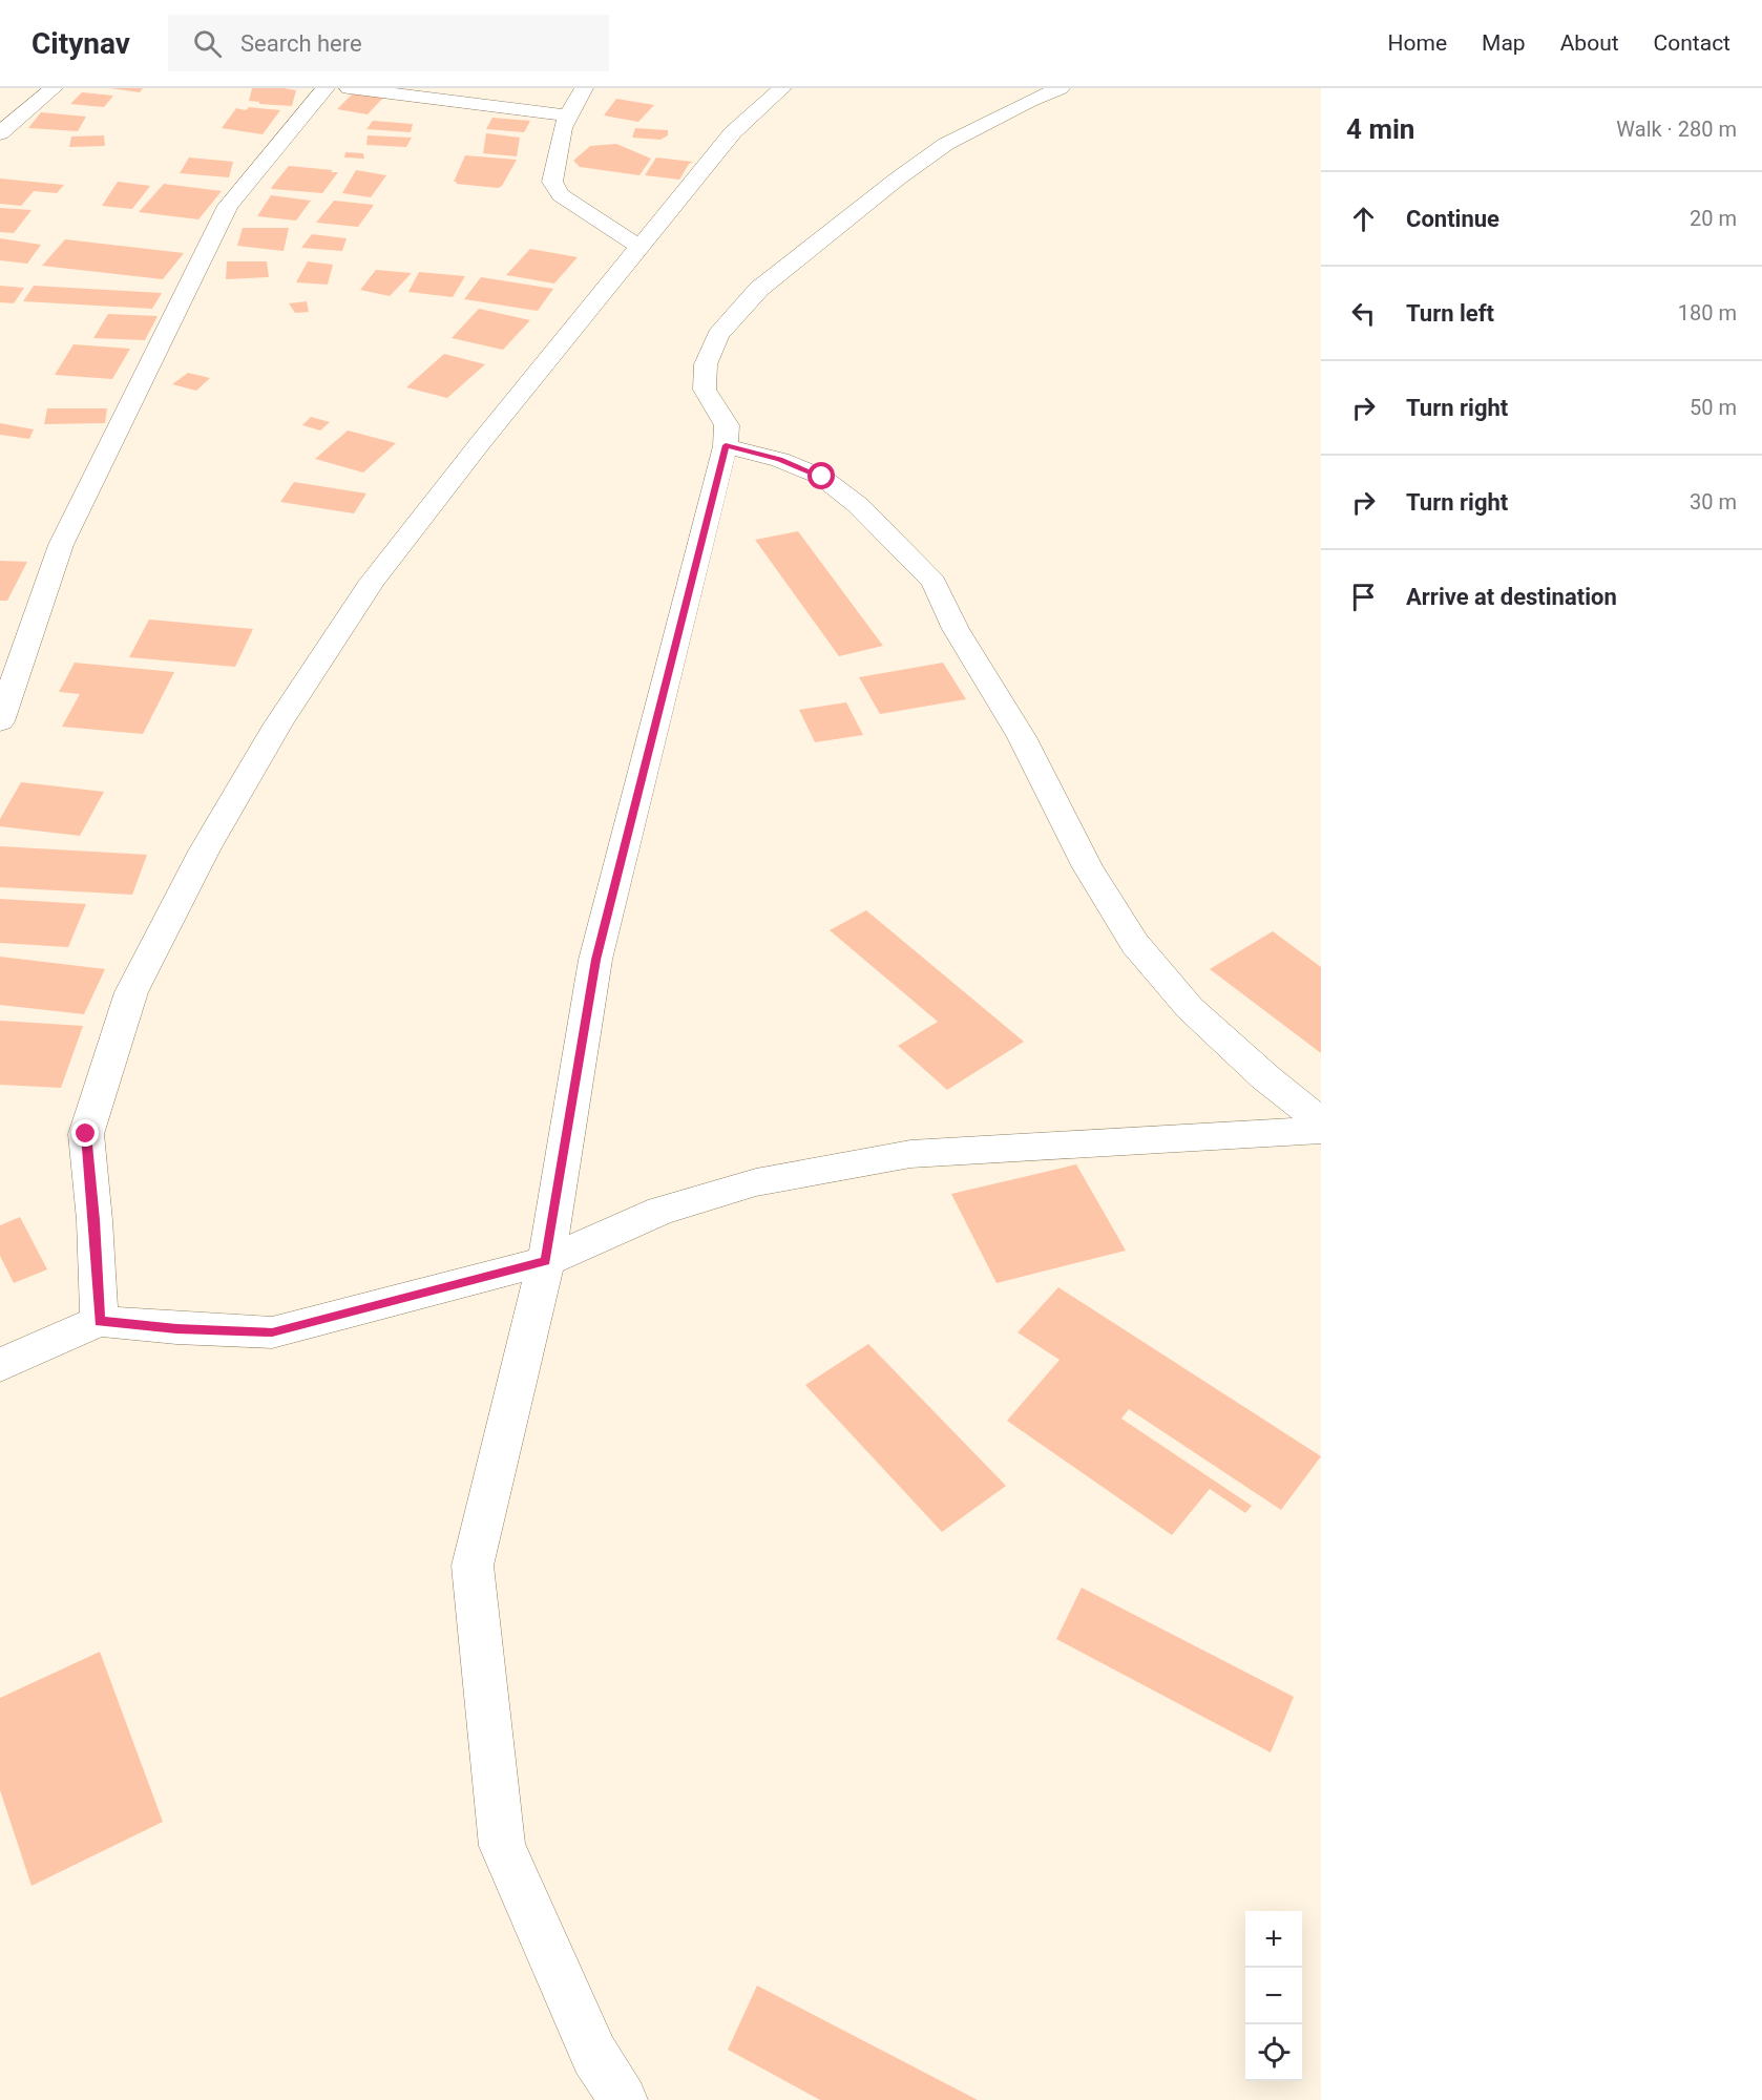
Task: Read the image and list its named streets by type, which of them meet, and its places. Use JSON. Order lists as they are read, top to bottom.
{
  "page": {
    "header": "Citynav",
    "search": "Search here",
    "nav": [
      "Home",
      "Map",
      "About",
      "Contact"
    ],
    "heading": ["4 min", "Walk · 280 m"],
    "list": [
      ["Continue", "20 m"],
      ["Turn left", "180 m"],
      ["Turn right", "50 m"],
      ["Turn right", "30 m"],
      "Arrive at destination"
    ],
    "map_buttons": ["+", "−"]
  }
}
